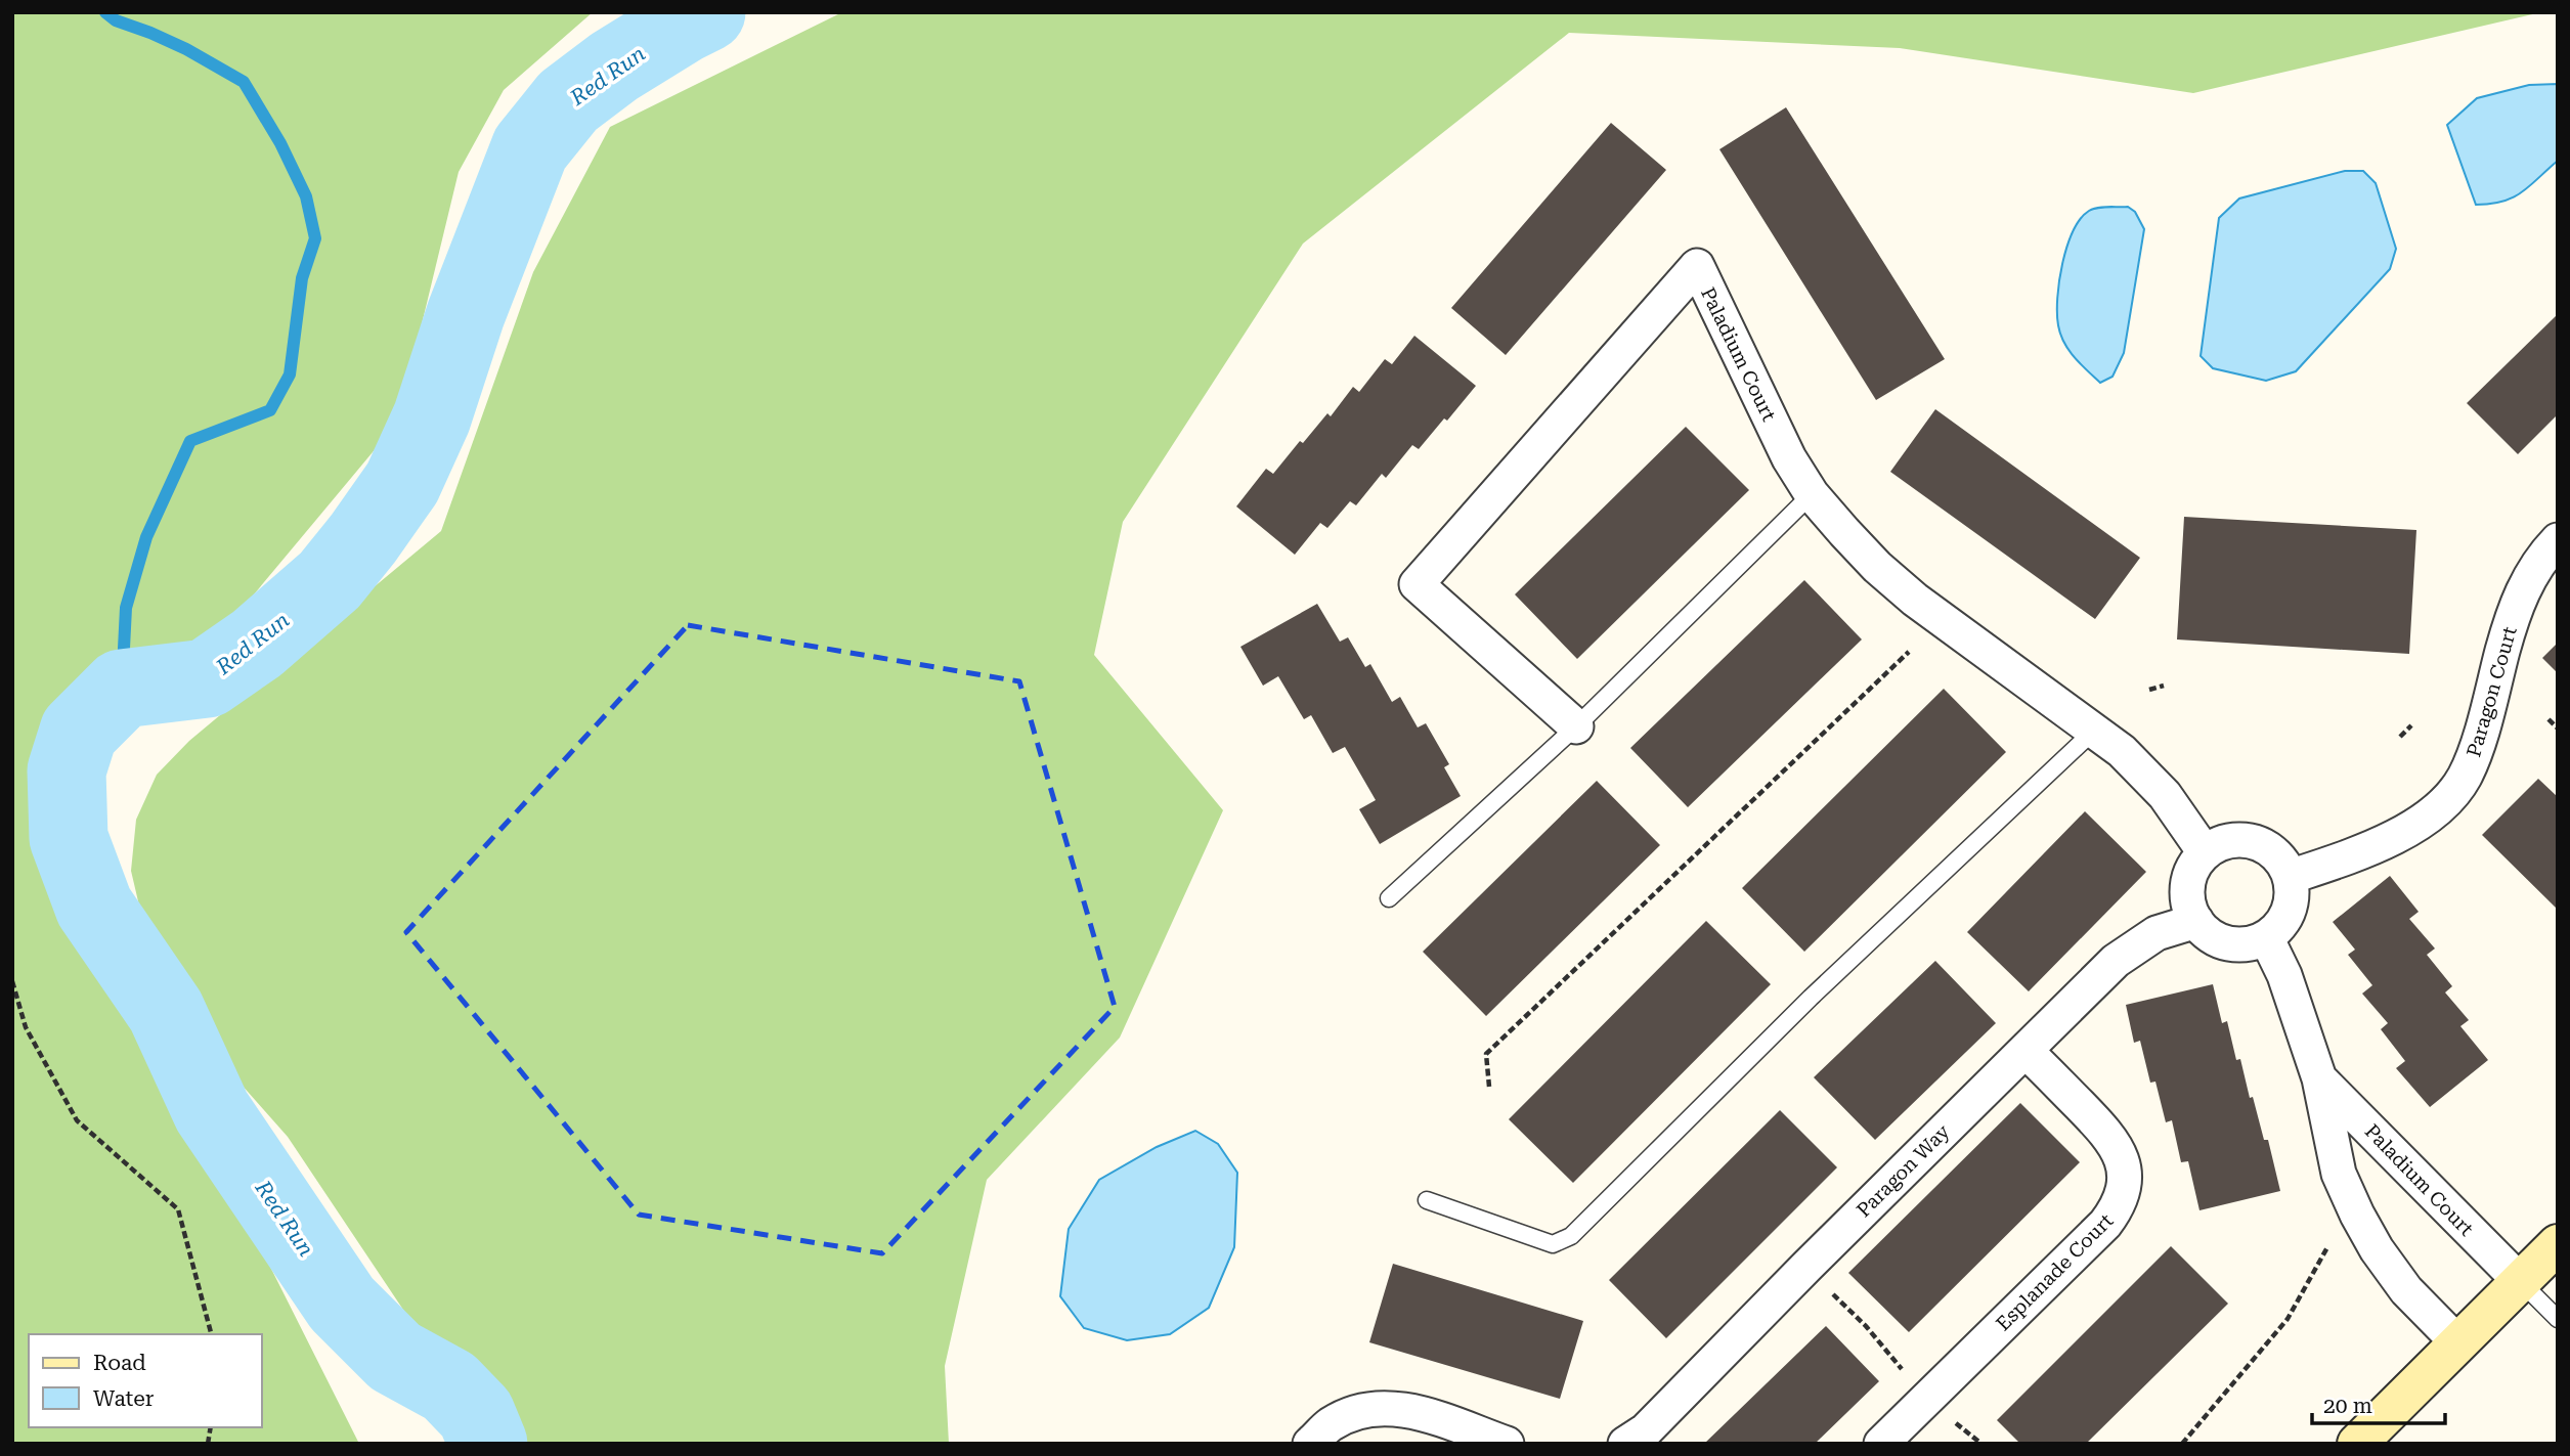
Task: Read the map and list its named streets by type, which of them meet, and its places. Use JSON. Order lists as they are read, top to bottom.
{
  "streets": {
    "street": [
      "Paladium Court",
      "Paragon Court",
      "Paragon Way",
      "Esplanade Court"
    ]
  },
  "crossings": [
    ["Paladium Court", "Paragon Court"],
    ["Paladium Court", "Paragon Way"],
    ["Paragon Court", "Paragon Way"],
    ["Paragon Way", "Esplanade Court"]
  ],
  "water": ["Red Run"],
  "legend": ["Road", "Water"],
  "scale_bar": "20 m"
}
